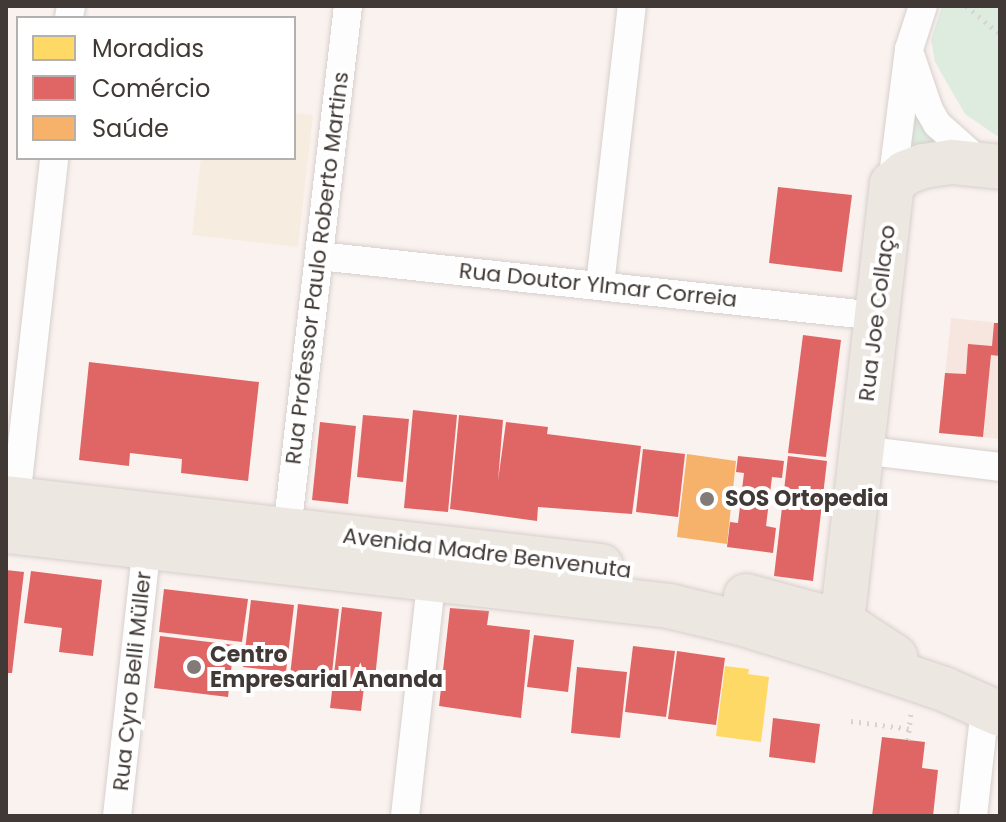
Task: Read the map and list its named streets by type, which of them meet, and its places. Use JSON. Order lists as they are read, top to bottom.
{
  "streets": {
    "main road": ["Rua Joe Collaço", "Avenida Madre Benvenuta"],
    "street": ["Rua Professor Paulo Roberto Martins", "Rua Doutor Ylmar Correia", "Rua Cyro Belli Müller"]
  },
  "crossings": [
    ["Rua Professor Paulo Roberto Martins", "Rua Doutor Ylmar Correia"],
    ["Rua Professor Paulo Roberto Martins", "Avenida Madre Benvenuta"],
    ["Rua Doutor Ylmar Correia", "Rua Joe Collaço"],
    ["Rua Joe Collaço", "Avenida Madre Benvenuta"],
    ["Avenida Madre Benvenuta", "Rua Cyro Belli Müller"]
  ],
  "places": ["SOS Ortopedia", "Centro Empresarial Ananda"],
  "legend": ["Moradias", "Comércio", "Saúde"]
}
